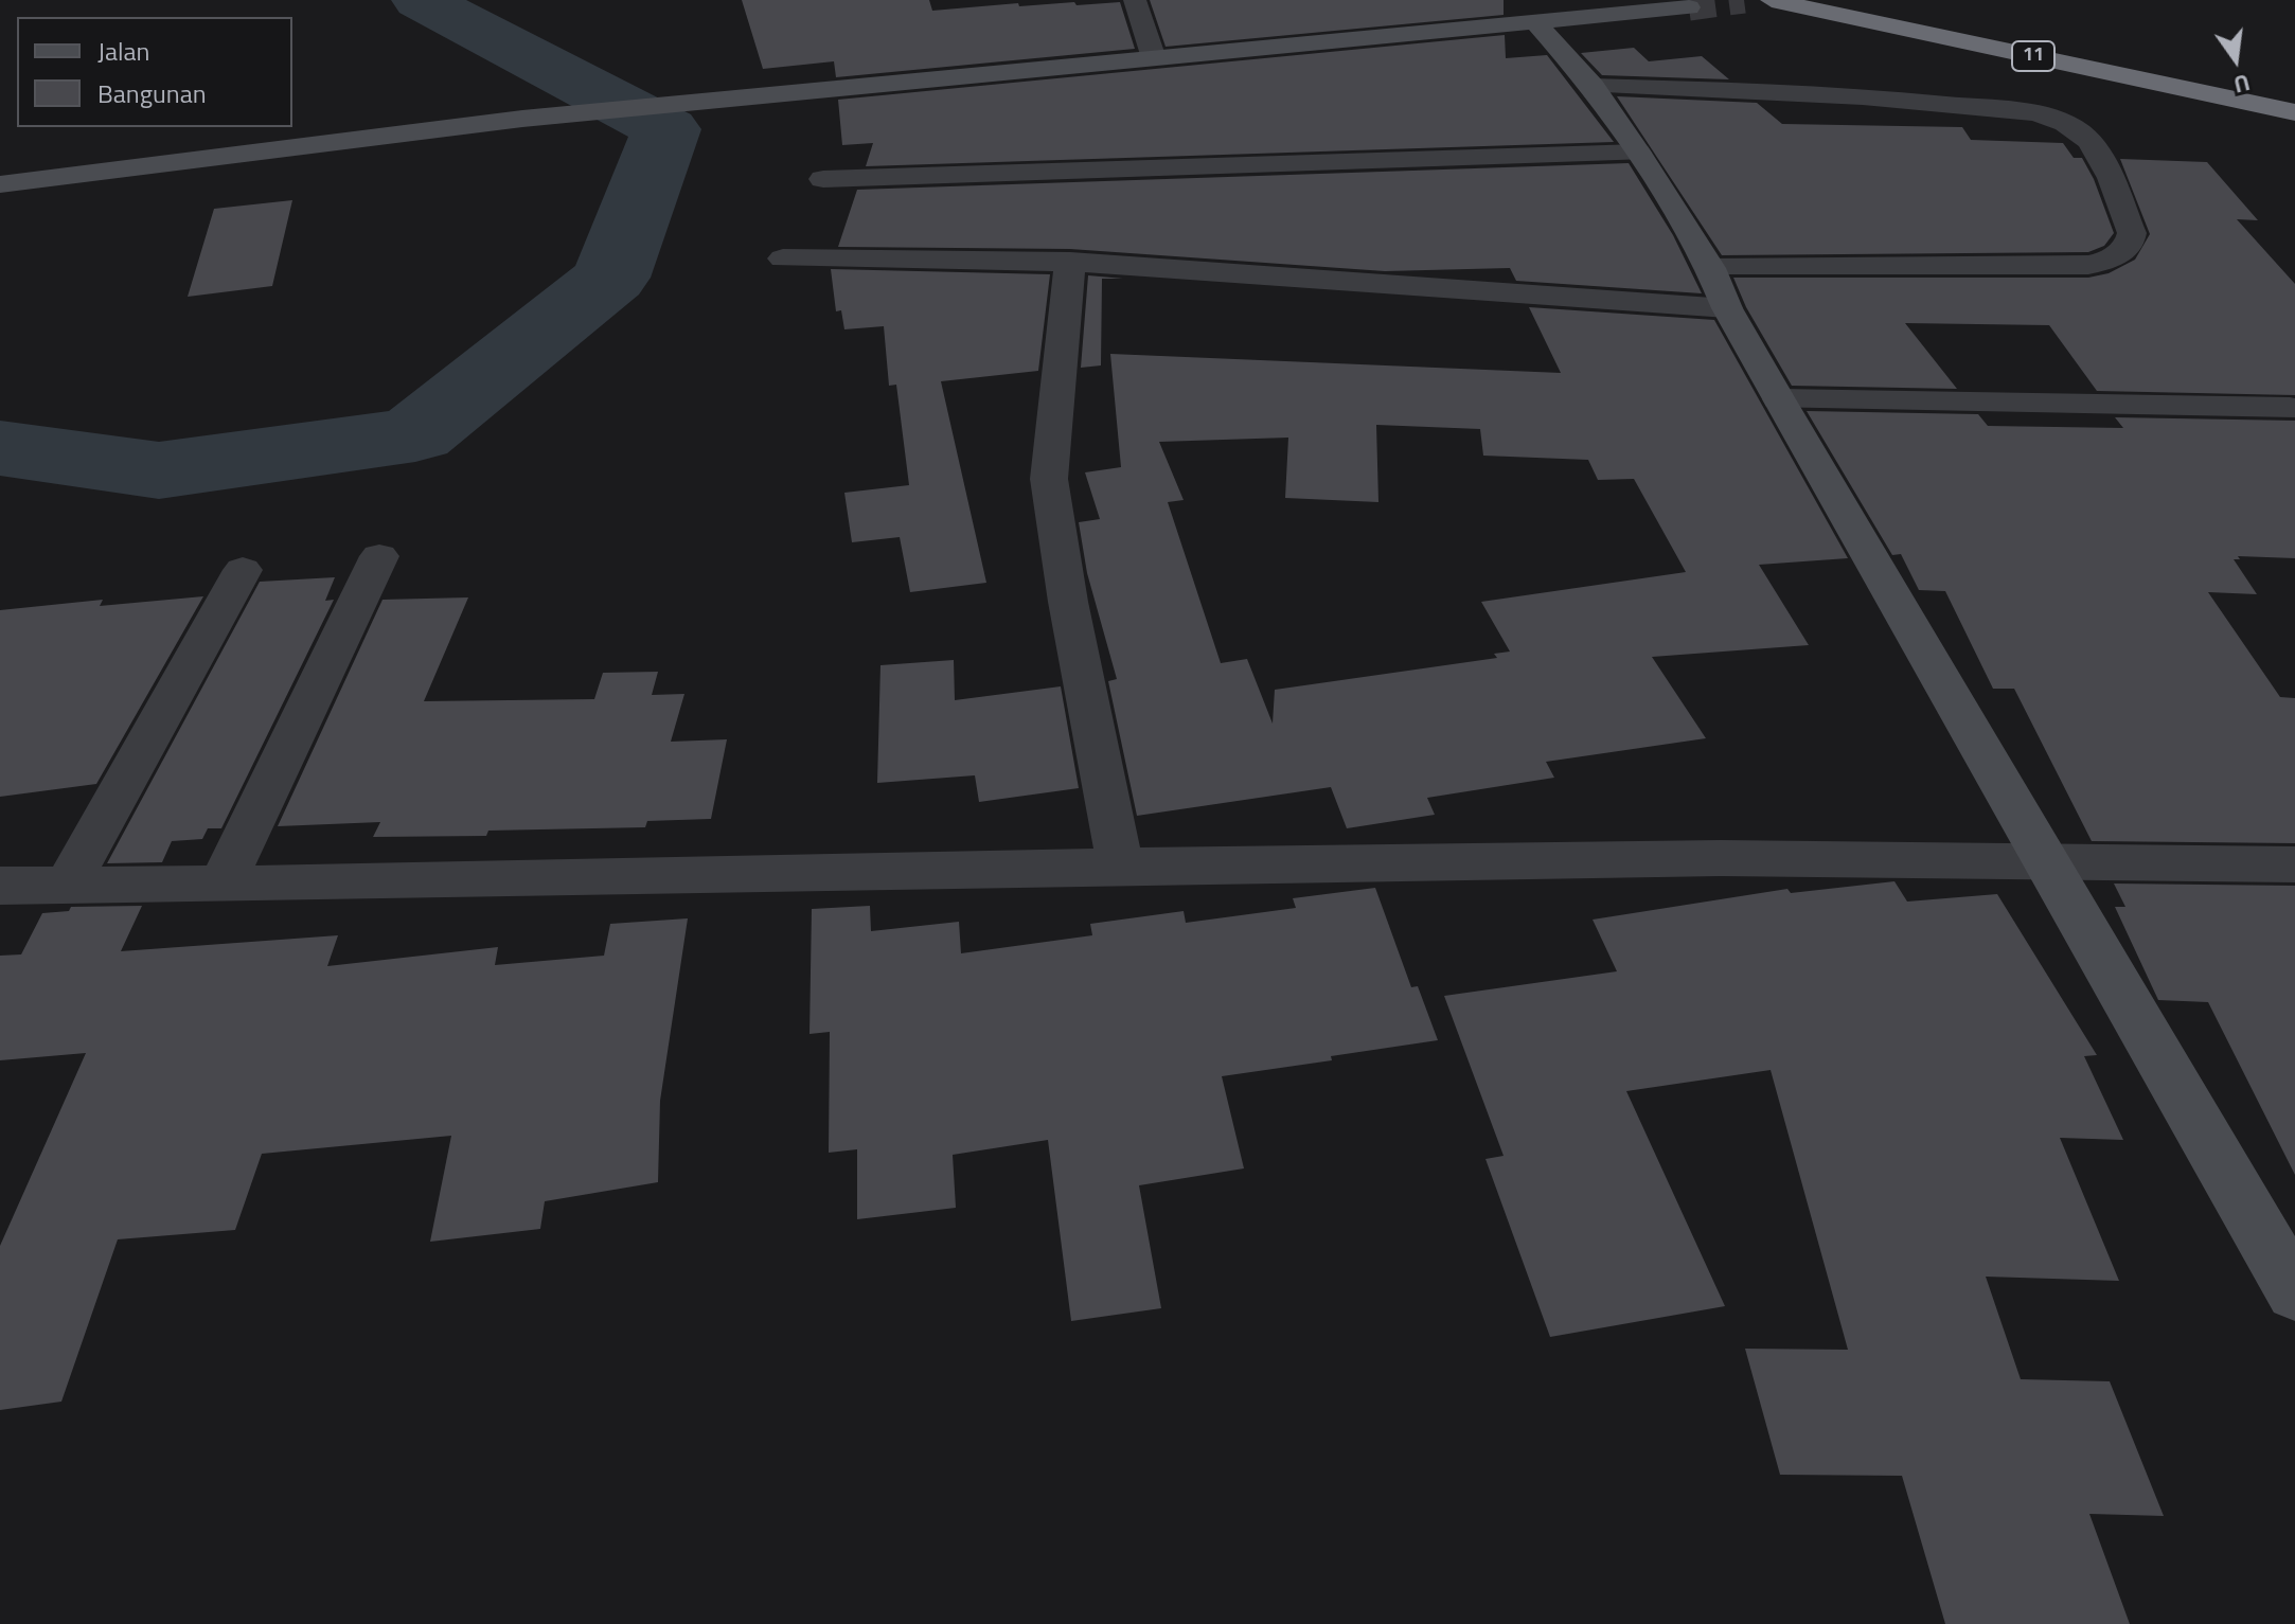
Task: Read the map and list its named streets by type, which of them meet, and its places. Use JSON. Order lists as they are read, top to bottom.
{
  "streets": {
    "highway": ["11"]
  },
  "legend": ["Jalan", "Bangunan"],
  "north": "bottom"
}
